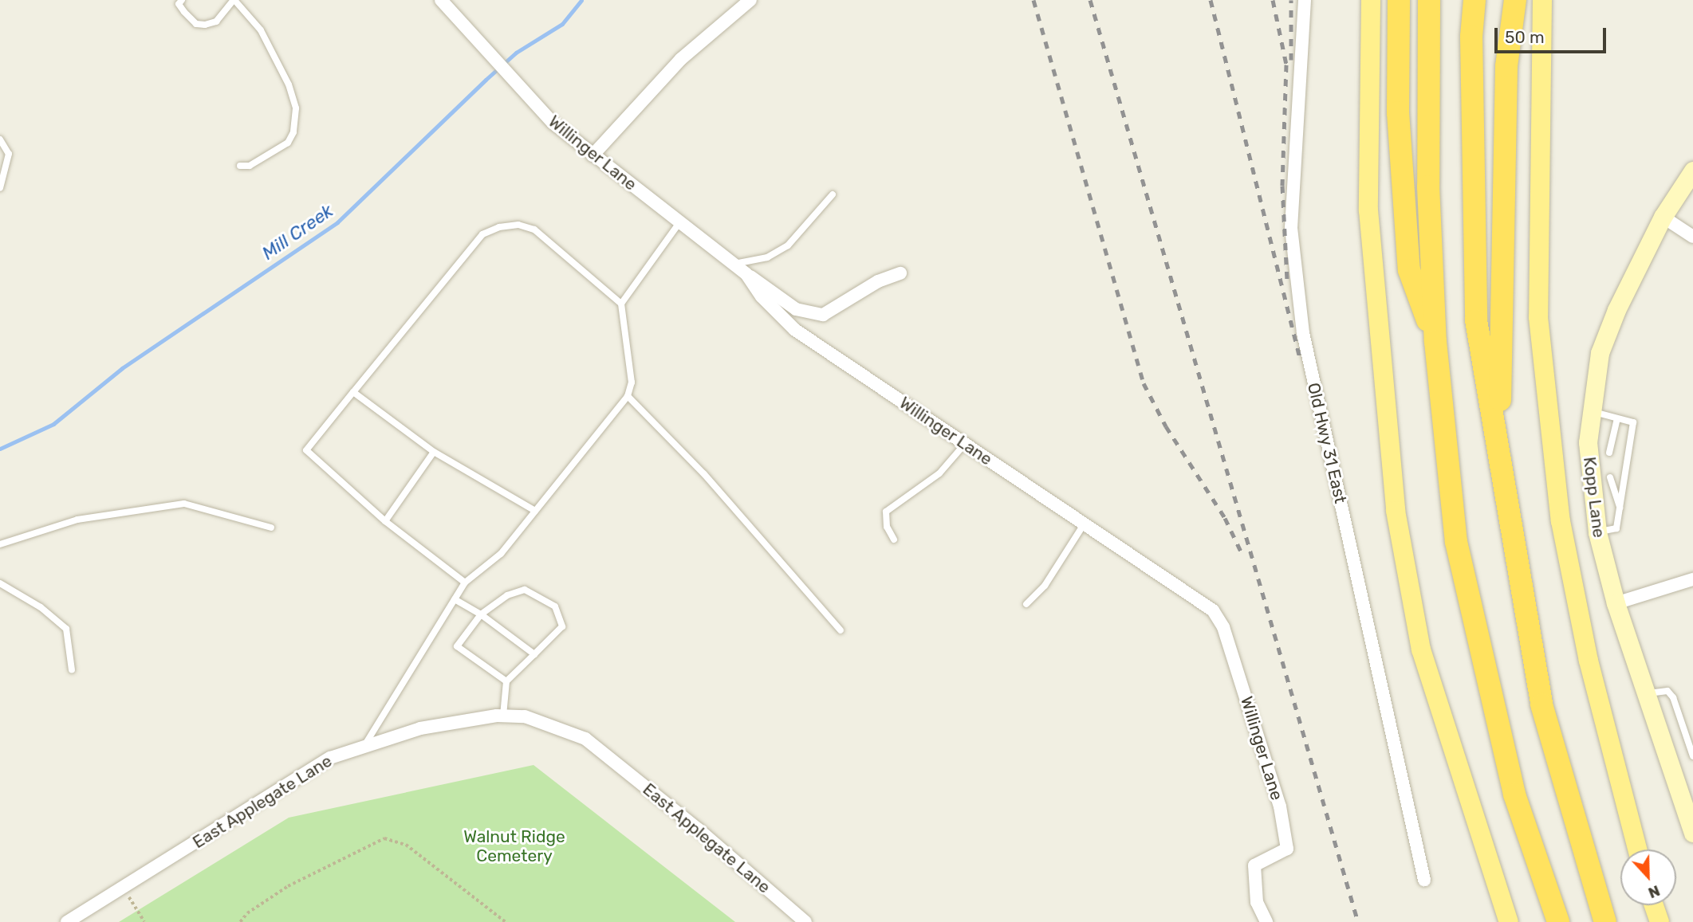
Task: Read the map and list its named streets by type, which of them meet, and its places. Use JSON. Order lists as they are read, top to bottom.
{
  "streets": {
    "street": [
      "Willinger Lane",
      "Old Hwy 31 East",
      "Kopp Lane",
      "East Applegate Lane"
    ]
  },
  "water": ["Mill Creek"],
  "parks": ["Walnut Ridge Cemetery"],
  "scale_bar": "50 m",
  "north": "bottom"
}
